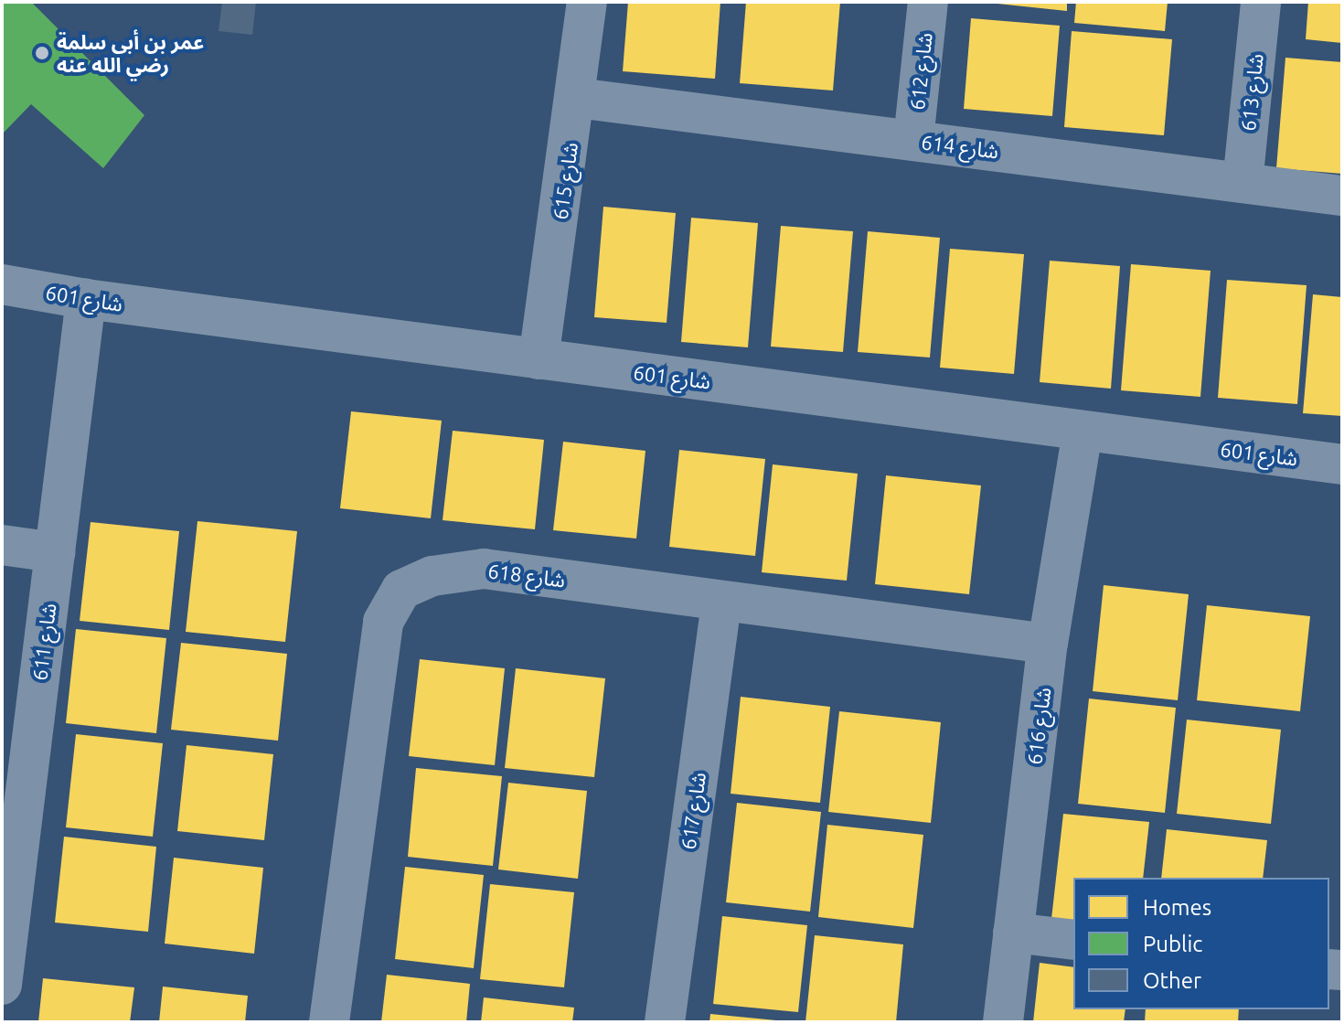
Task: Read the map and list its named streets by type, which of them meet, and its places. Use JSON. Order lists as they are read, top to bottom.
{
  "streets": {
    "street": [
      "شارع 612",
      "شارع 613",
      "شارع 614",
      "شارع 615",
      "شارع 601",
      "شارع 618",
      "شارع 611",
      "شارع 616",
      "شارع 617"
    ]
  },
  "crossings": [
    ["شارع 612", "شارع 614"],
    ["شارع 613", "شارع 614"],
    ["شارع 614", "شارع 615"],
    ["شارع 615", "شارع 601"],
    ["شارع 601", "شارع 611"],
    ["شارع 601", "شارع 616"],
    ["شارع 618", "شارع 616"],
    ["شارع 618", "شارع 617"]
  ],
  "places": ["عمر بن أبي سلمة رضي الله عنه"],
  "legend": ["Homes", "Public", "Other"]
}
